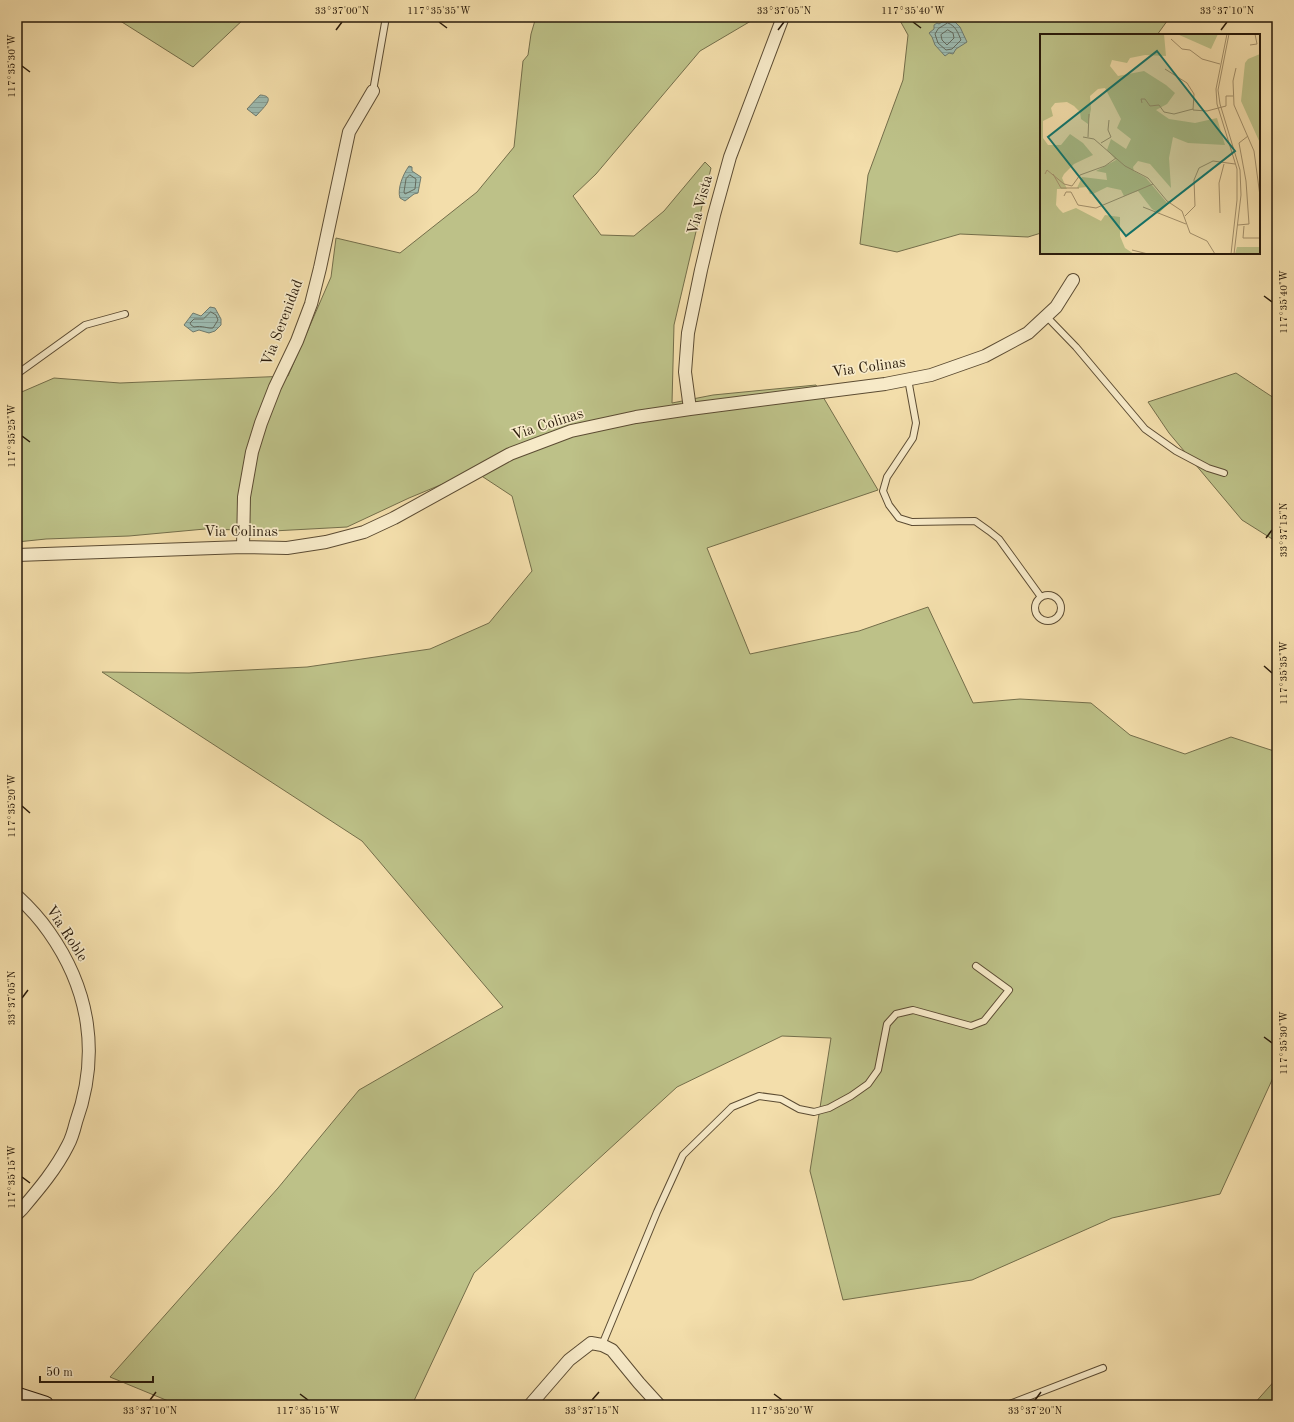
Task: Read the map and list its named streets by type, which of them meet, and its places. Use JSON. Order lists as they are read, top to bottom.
{
  "streets": {
    "street": [
      "Via Vista",
      "Via Serenidad",
      "Via Colinas",
      "Via Roble"
    ]
  },
  "crossings": [
    ["Via Vista", "Via Colinas"],
    ["Via Serenidad", "Via Colinas"]
  ],
  "scale_bar": "50 m",
  "coordinates": [
    "33°37'00\"N",
    "117°35'35\"W",
    "33°37'05\"N",
    "117°35'40\"W",
    "33°37'10\"N",
    "117°35'30\"W",
    "117°35'25\"W",
    "33°37'15\"N",
    "117°35'20\"W",
    "117°35'15\"W",
    "33°37'20\"N"
  ]
}
